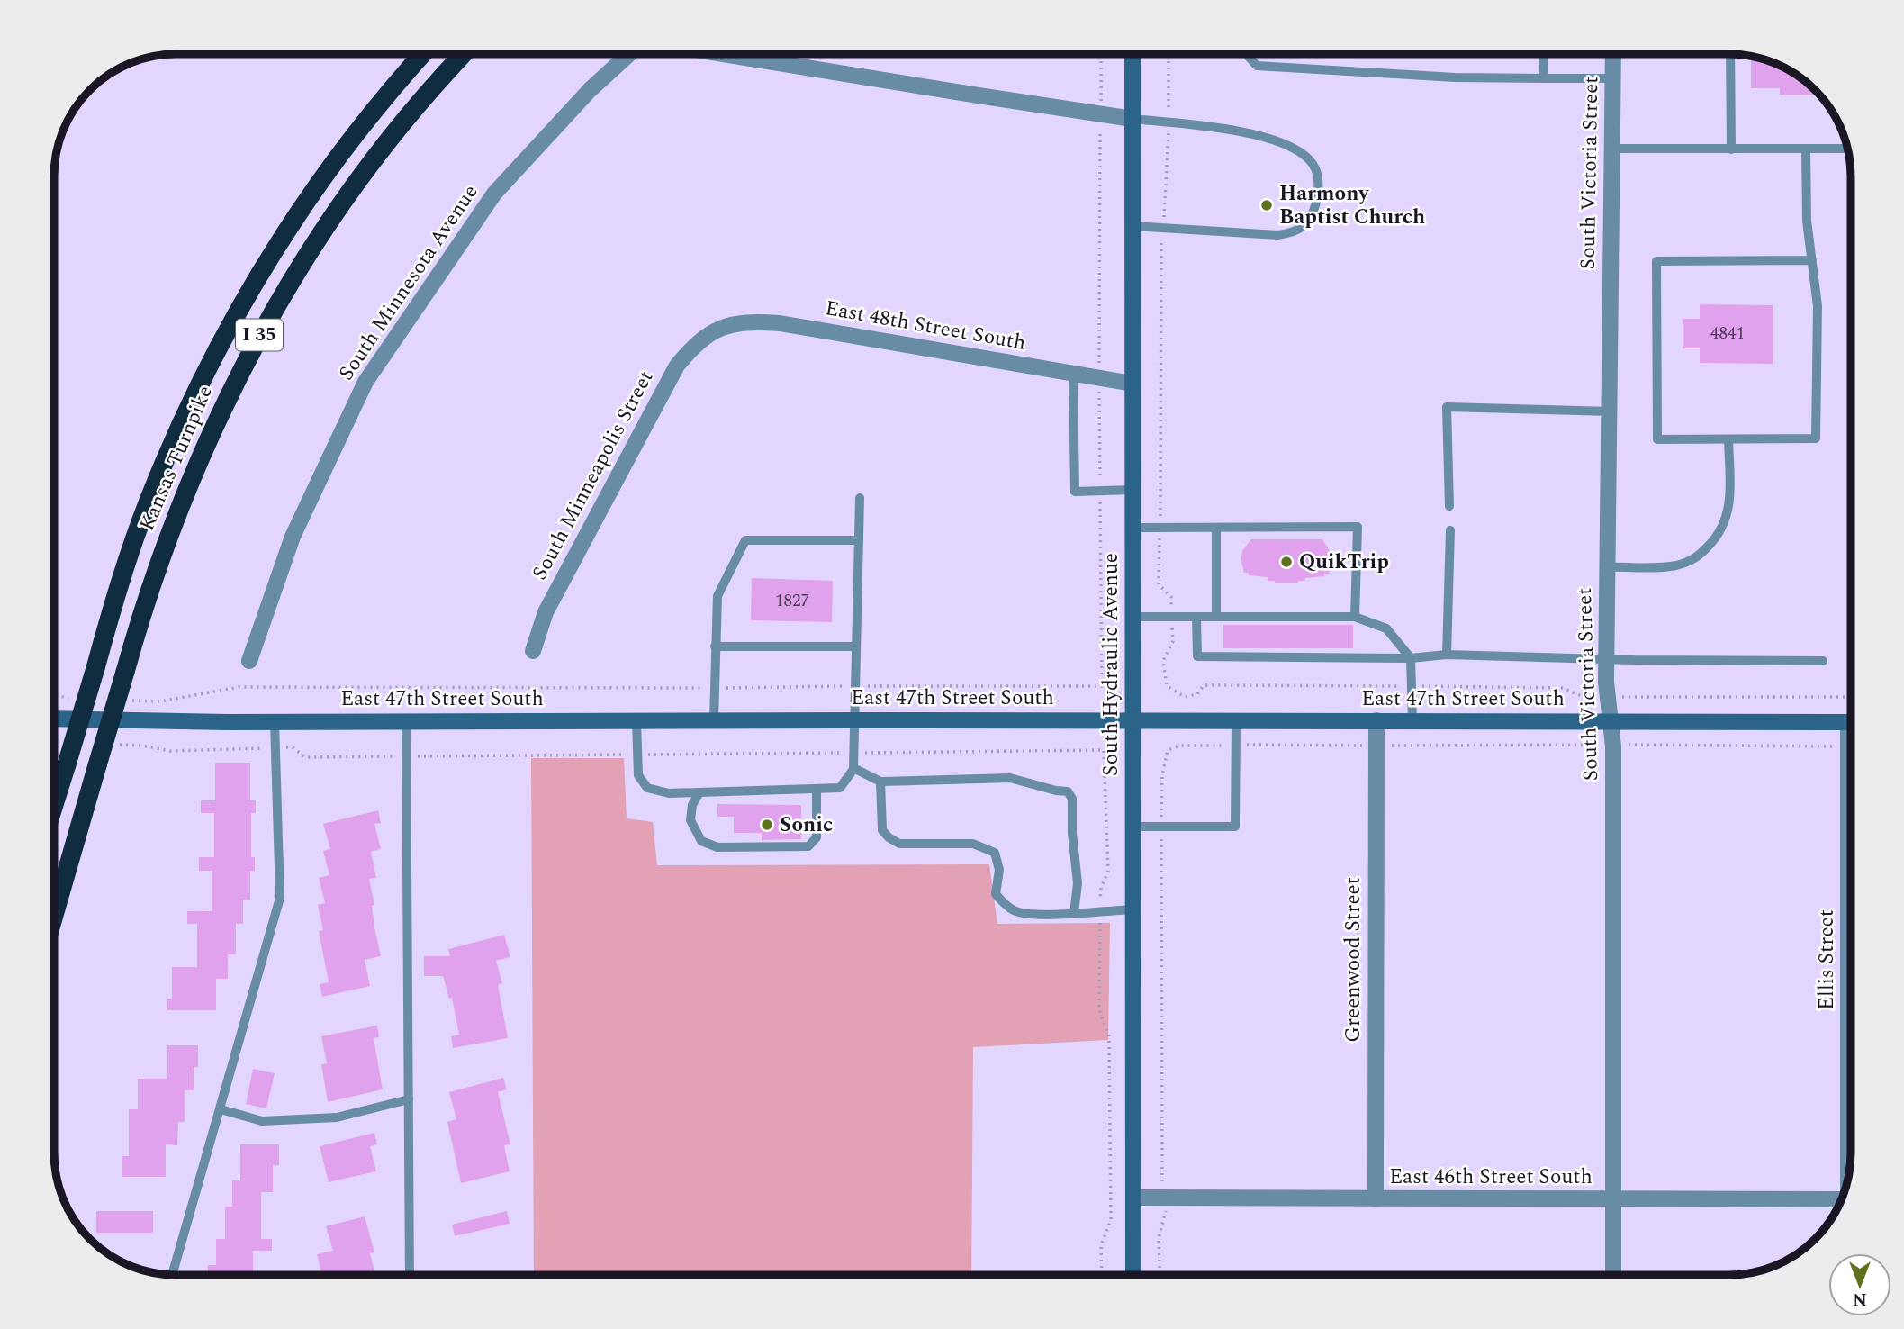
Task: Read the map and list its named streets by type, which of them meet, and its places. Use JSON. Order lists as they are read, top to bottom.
{
  "streets": {
    "highway": ["I 35", "Kansas Turnpike"],
    "main road": ["South Hydraulic Avenue", "East 47th Street South"],
    "street": [
      "South Victoria Street",
      "South Minnesota Avenue",
      "East 48th Street South",
      "South Minneapolis Street",
      "Greenwood Street",
      "Ellis Street",
      "East 46th Street South"
    ]
  },
  "crossings": [
    ["South Victoria Street", "East 47th Street South"],
    ["South Victoria Street", "East 46th Street South"],
    ["East 48th Street South", "South Minneapolis Street"],
    ["East 48th Street South", "South Hydraulic Avenue"],
    ["South Hydraulic Avenue", "East 47th Street South"],
    ["South Hydraulic Avenue", "East 46th Street South"],
    ["East 47th Street South", "Greenwood Street"],
    ["Greenwood Street", "East 46th Street South"]
  ],
  "places": ["Harmony Baptist Church", "QuikTrip", "Sonic"],
  "house_numbers": ["4841", "1827"],
  "north": "bottom"
}
